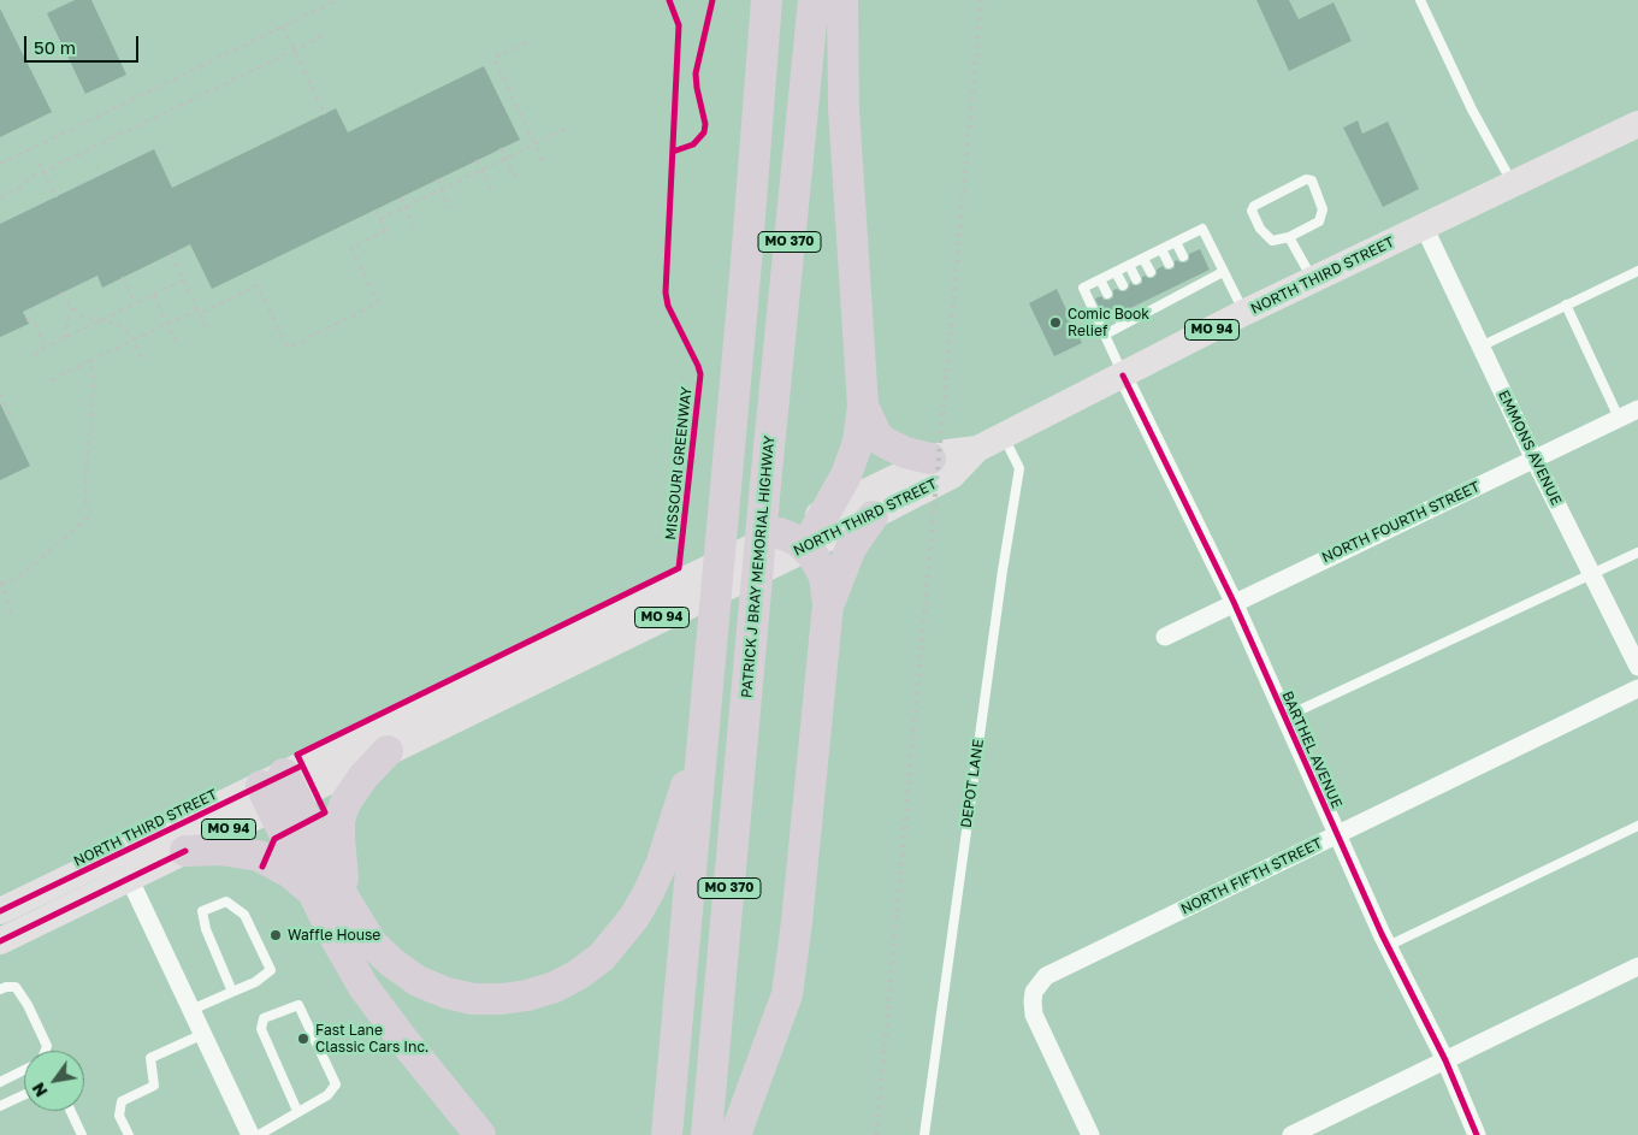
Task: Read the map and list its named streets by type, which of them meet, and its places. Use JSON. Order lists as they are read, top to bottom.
{
  "streets": {
    "highway": ["MO 370", "PATRICK J BRAY MEMORIAL HIGHWAY"],
    "main road": ["NORTH THIRD STREET", "MO 94"],
    "street": [
      "EMMONS AVENUE",
      "NORTH FOURTH STREET",
      "BARTHEL AVENUE",
      "NORTH FIFTH STREET"
    ],
    "lane": ["DEPOT LANE"],
    "cycle path": ["MISSOURI GREENWAY"]
  },
  "crossings": [
    ["NORTH THIRD STREET", "EMMONS AVENUE"],
    ["NORTH THIRD STREET", "BARTHEL AVENUE"],
    ["NORTH THIRD STREET", "DEPOT LANE"],
    ["EMMONS AVENUE", "NORTH FOURTH STREET"],
    ["NORTH FOURTH STREET", "BARTHEL AVENUE"],
    ["BARTHEL AVENUE", "NORTH FIFTH STREET"]
  ],
  "places": ["Comic Book Relief", "Waffle House", "Fast Lane Classic Cars Inc."],
  "scale_bar": "50 m",
  "north": "bottom left"
}
